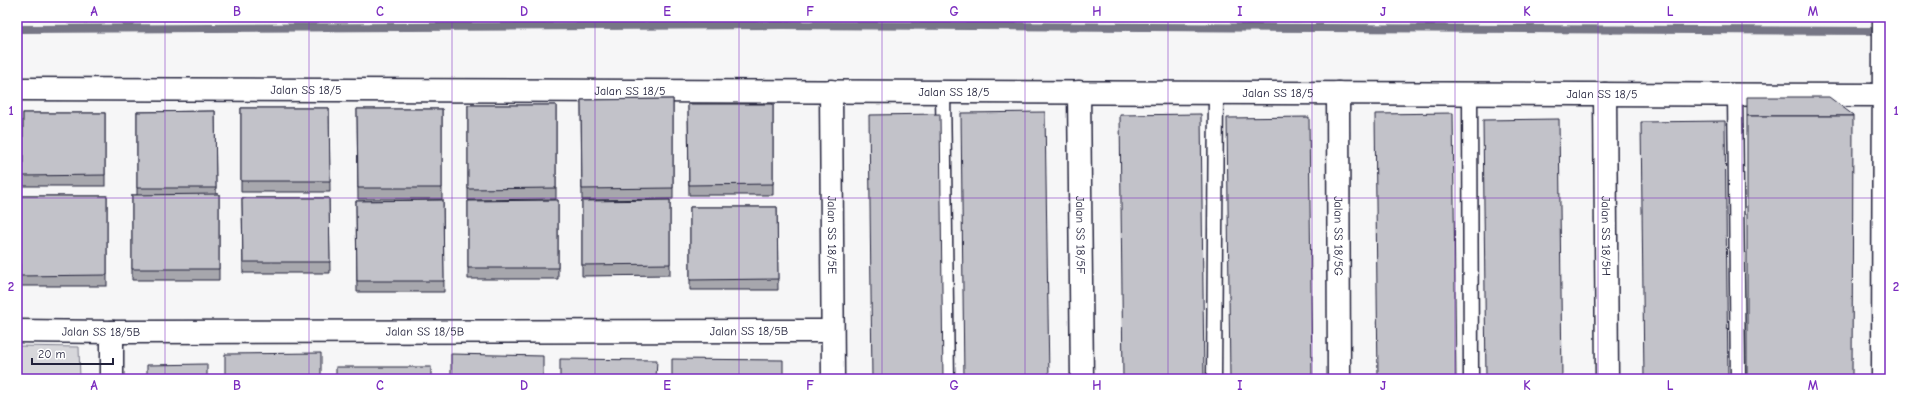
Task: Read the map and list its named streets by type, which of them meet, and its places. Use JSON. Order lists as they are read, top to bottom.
{
  "streets": {
    "street": [
      "Jalan SS 18/5",
      "Jalan SS 18/5E",
      "Jalan SS 18/5F",
      "Jalan SS 18/5G",
      "Jalan SS 18/5H",
      "Jalan SS 18/5B"
    ]
  },
  "crossings": [
    ["Jalan SS 18/5", "Jalan SS 18/5E"],
    ["Jalan SS 18/5", "Jalan SS 18/5F"],
    ["Jalan SS 18/5", "Jalan SS 18/5G"],
    ["Jalan SS 18/5", "Jalan SS 18/5H"],
    ["Jalan SS 18/5E", "Jalan SS 18/5B"]
  ],
  "scale_bar": "20 m",
  "grid": {
    "columns": [
      "A",
      "B",
      "C",
      "D",
      "E",
      "F",
      "G",
      "H",
      "I",
      "J",
      "K",
      "L",
      "M"
    ],
    "rows": ["1", "2"]
  }
}
